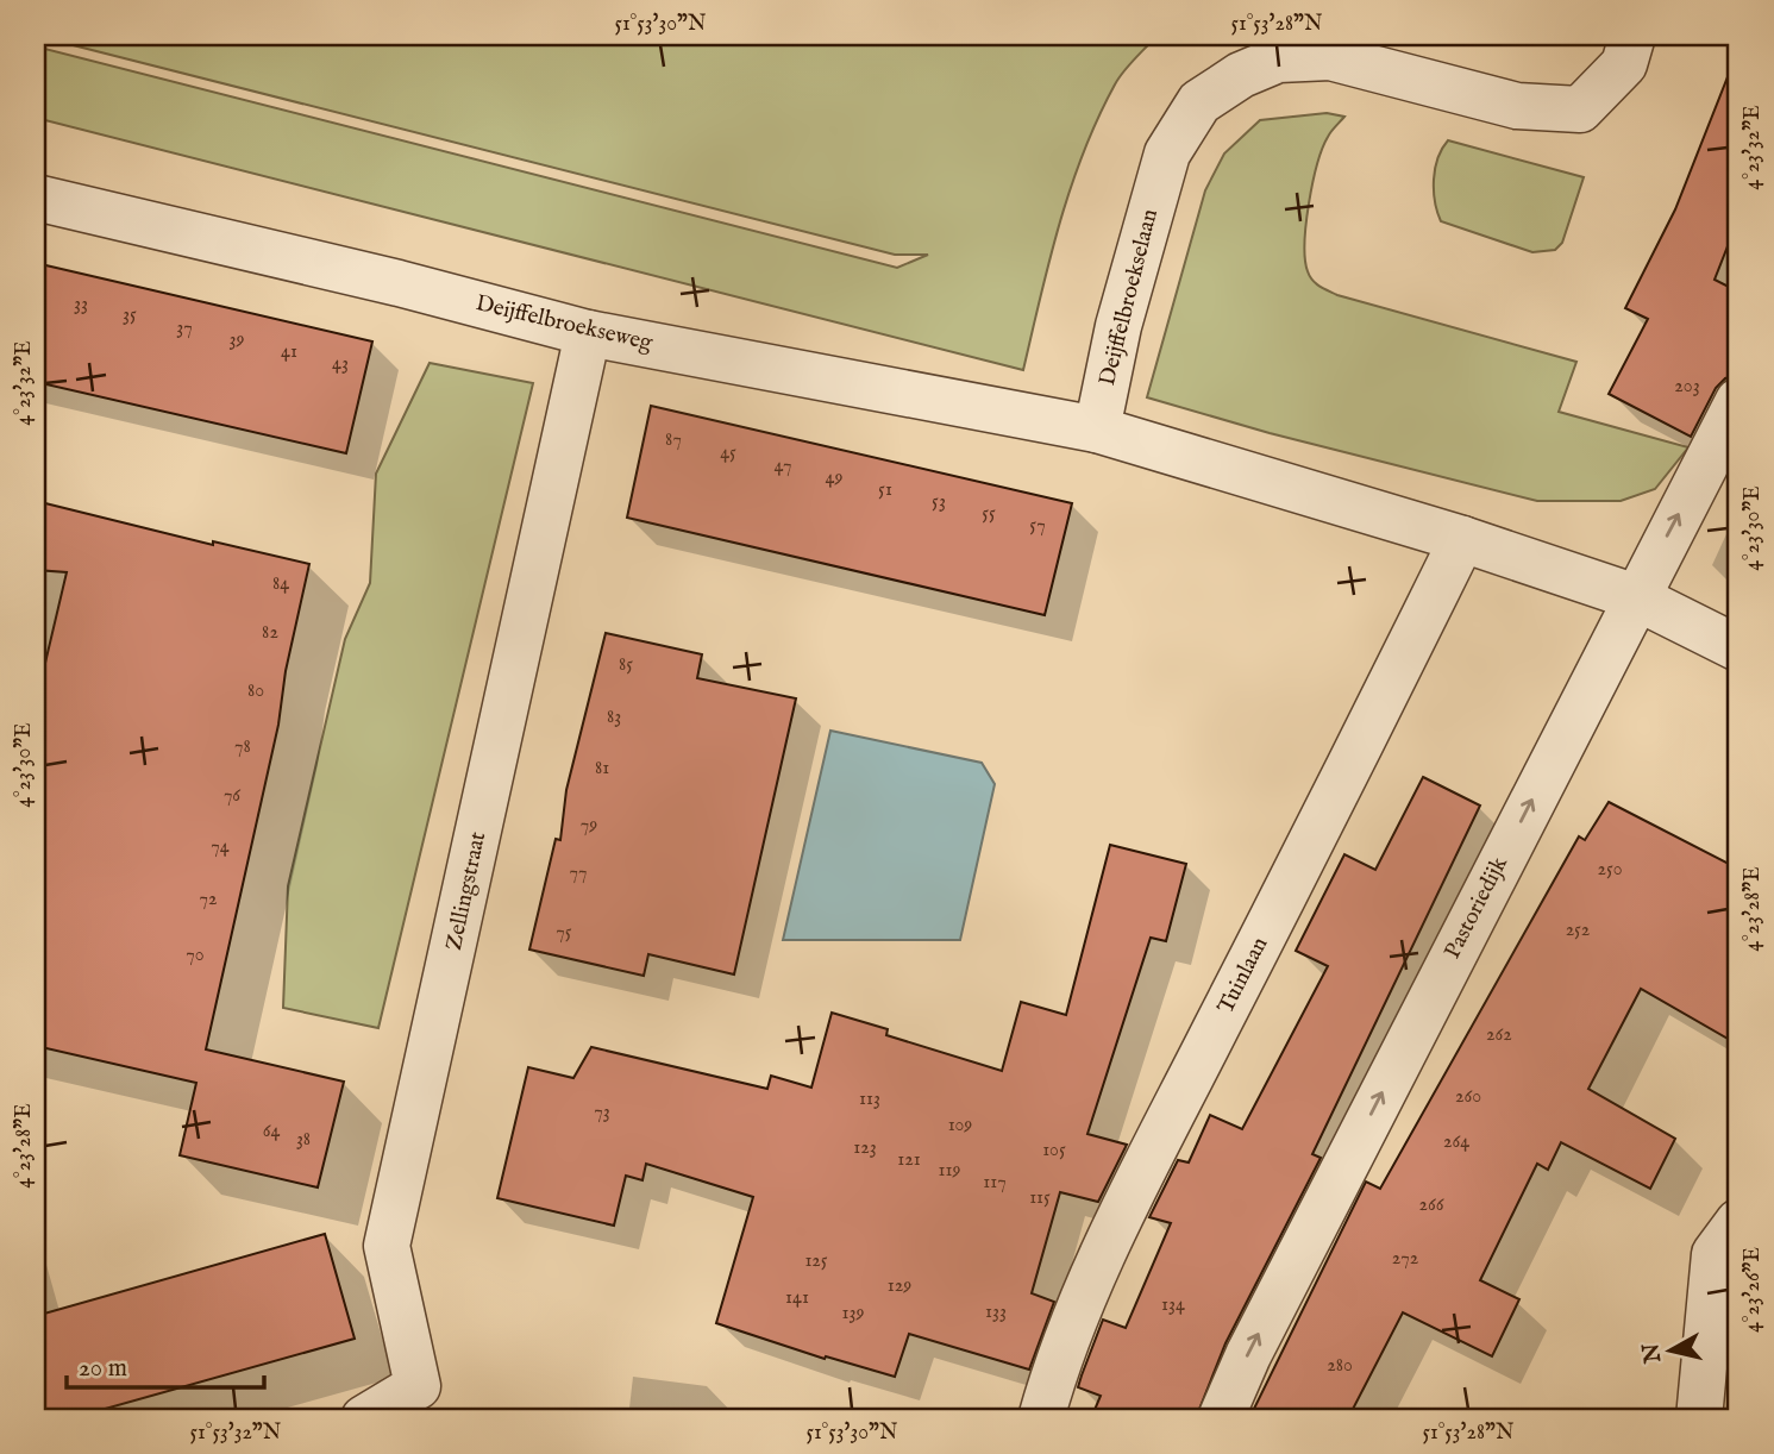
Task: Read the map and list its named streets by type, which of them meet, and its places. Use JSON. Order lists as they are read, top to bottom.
{
  "streets": {
    "street": [
      "Deijffelbroekselaan",
      "Deijffelbroekseweg",
      "Zellingstraat",
      "Pastoriedijk",
      "Tuinlaan"
    ]
  },
  "crossings": [
    ["Deijffelbroekselaan", "Deijffelbroekseweg"],
    ["Deijffelbroekseweg", "Zellingstraat"]
  ],
  "one_way": ["Pastoriedijk"],
  "house_numbers": [
    "33",
    "35",
    "37",
    "39",
    "41",
    "43",
    "203",
    "87",
    "45",
    "47",
    "49",
    "51",
    "53",
    "55",
    "57",
    "84",
    "82",
    "85",
    "80",
    "83",
    "78",
    "81",
    "76",
    "79",
    "74",
    "250",
    "77",
    "72",
    "252",
    "75",
    "70",
    "262",
    "260",
    "113",
    "73",
    "109",
    "64",
    "38",
    "264",
    "123",
    "105",
    "121",
    "119",
    "117",
    "115",
    "266",
    "272",
    "125",
    "129",
    "141",
    "134",
    "133",
    "139",
    "280"
  ],
  "scale_bar": "20 m",
  "north": "left",
  "coordinates": [
    "51°53'30\"N",
    "51°53'28\"N",
    "4°23'32\"E",
    "4°23'30\"E",
    "4°23'28\"E",
    "4°23'26\"E",
    "51°53'32\"N"
  ]
}
